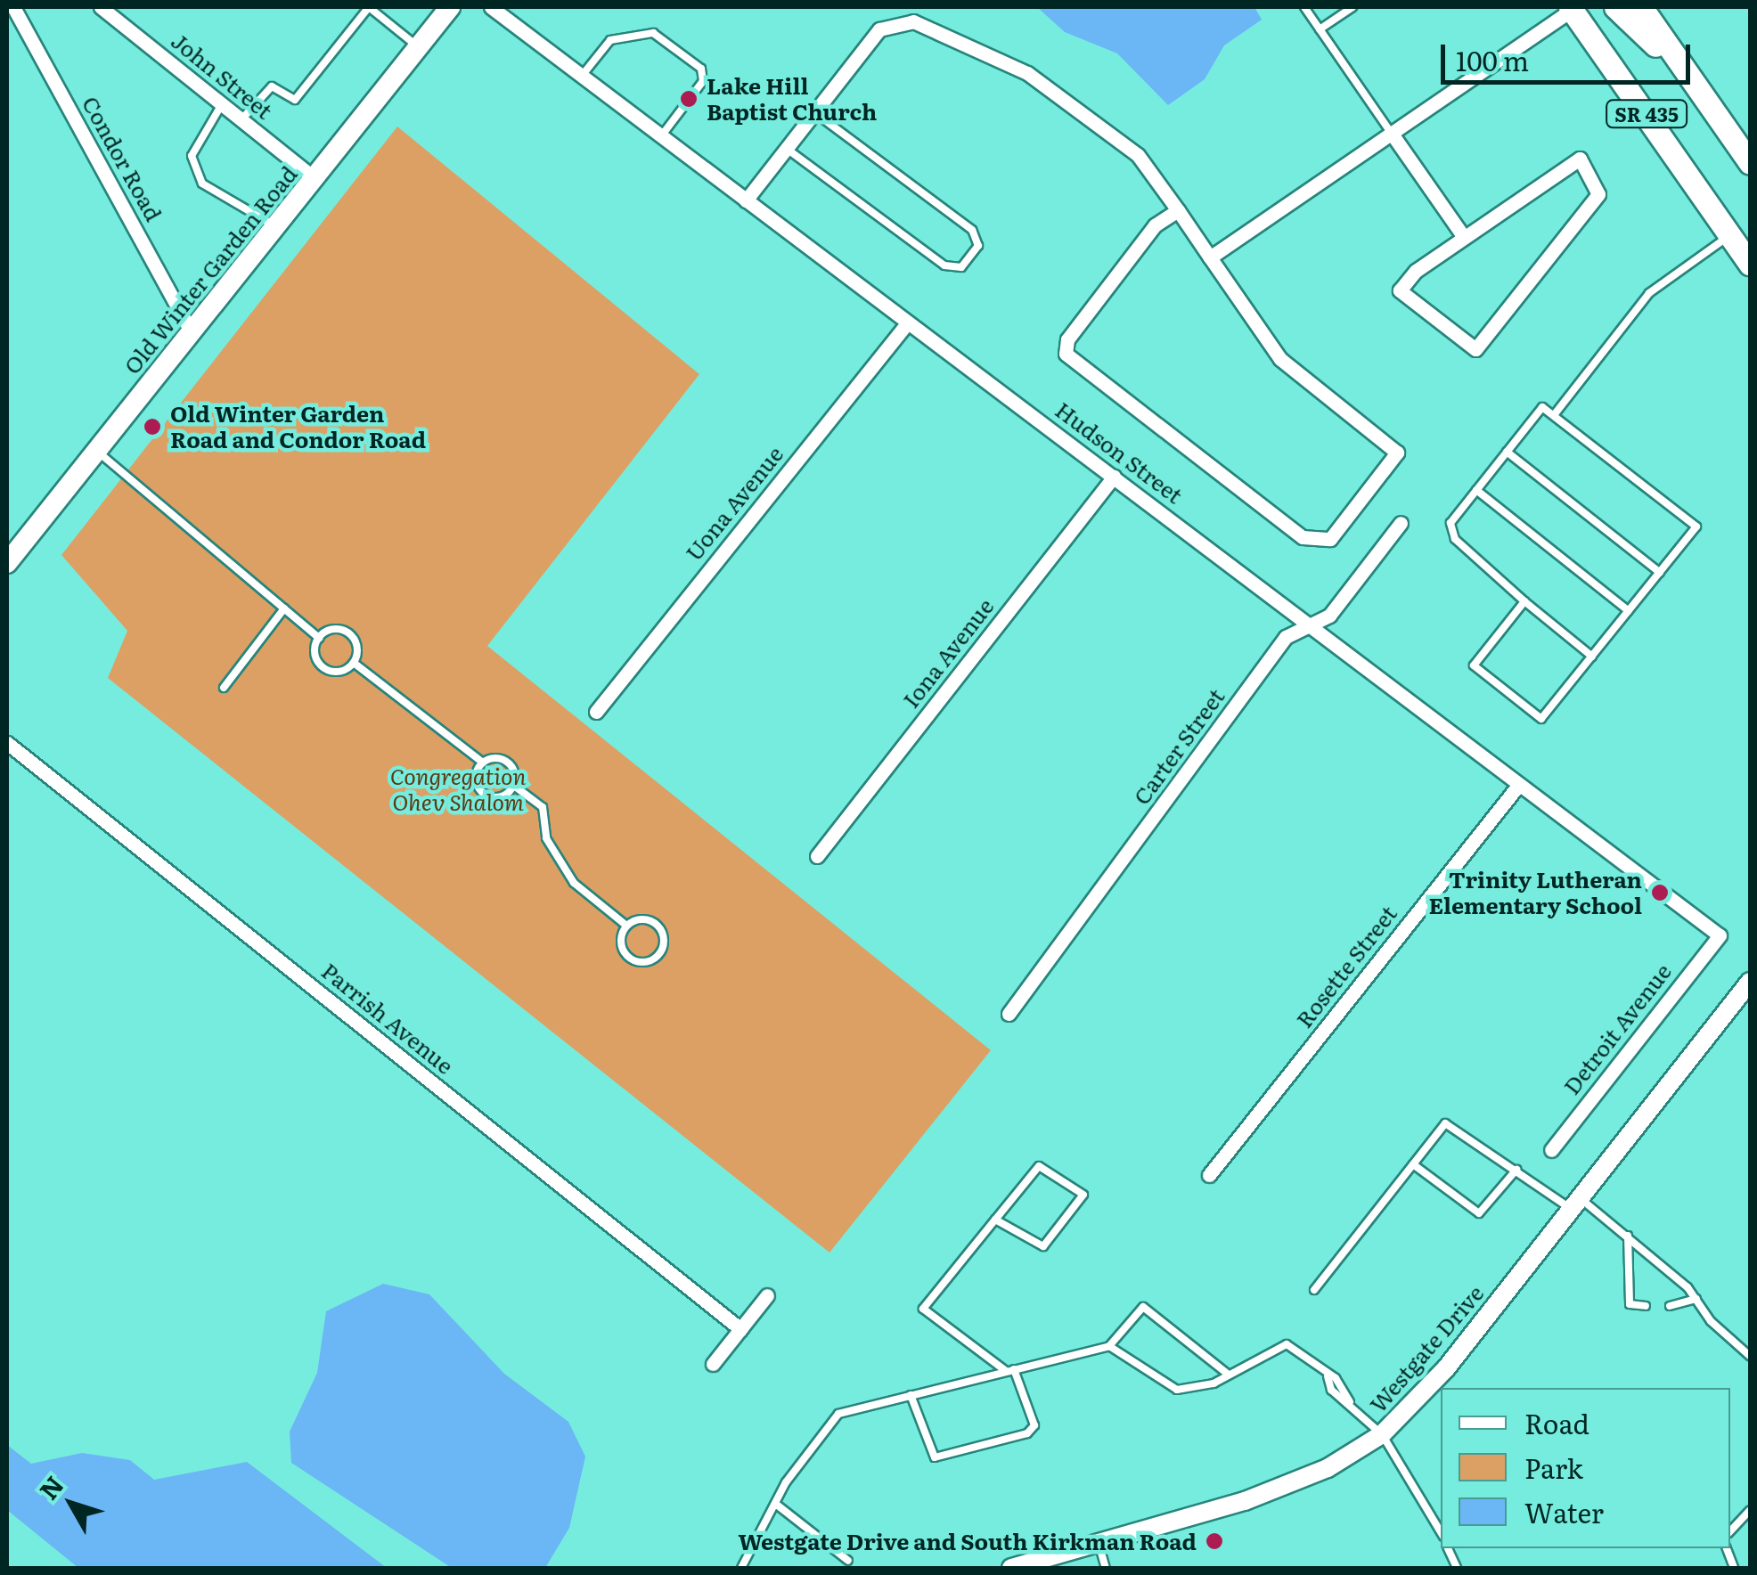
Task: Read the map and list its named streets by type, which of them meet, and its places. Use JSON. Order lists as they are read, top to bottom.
{
  "streets": {
    "main road": ["SR 435", "Old Winter Garden Road"],
    "street": [
      "John Street",
      "Condor Road",
      "Hudson Street",
      "Uona Avenue",
      "Iona Avenue",
      "Carter Street",
      "Rosette Street",
      "Parrish Avenue",
      "Detroit Avenue",
      "Westgate Drive"
    ]
  },
  "crossings": [
    ["John Street", "Old Winter Garden Road"],
    ["Condor Road", "Old Winter Garden Road"],
    ["Hudson Street", "Uona Avenue"],
    ["Hudson Street", "Iona Avenue"],
    ["Hudson Street", "Carter Street"],
    ["Hudson Street", "Rosette Street"],
    ["Hudson Street", "Detroit Avenue"]
  ],
  "parks": ["Congregation Ohev Shalom"],
  "places": [
    "Lake Hill Baptist Church",
    "Old Winter Garden Road and Condor Road",
    "Trinity Lutheran Elementary School",
    "Westgate Drive and South Kirkman Road"
  ],
  "legend": ["Road", "Park", "Water"],
  "scale_bar": "100 m",
  "north": "top left"
}
